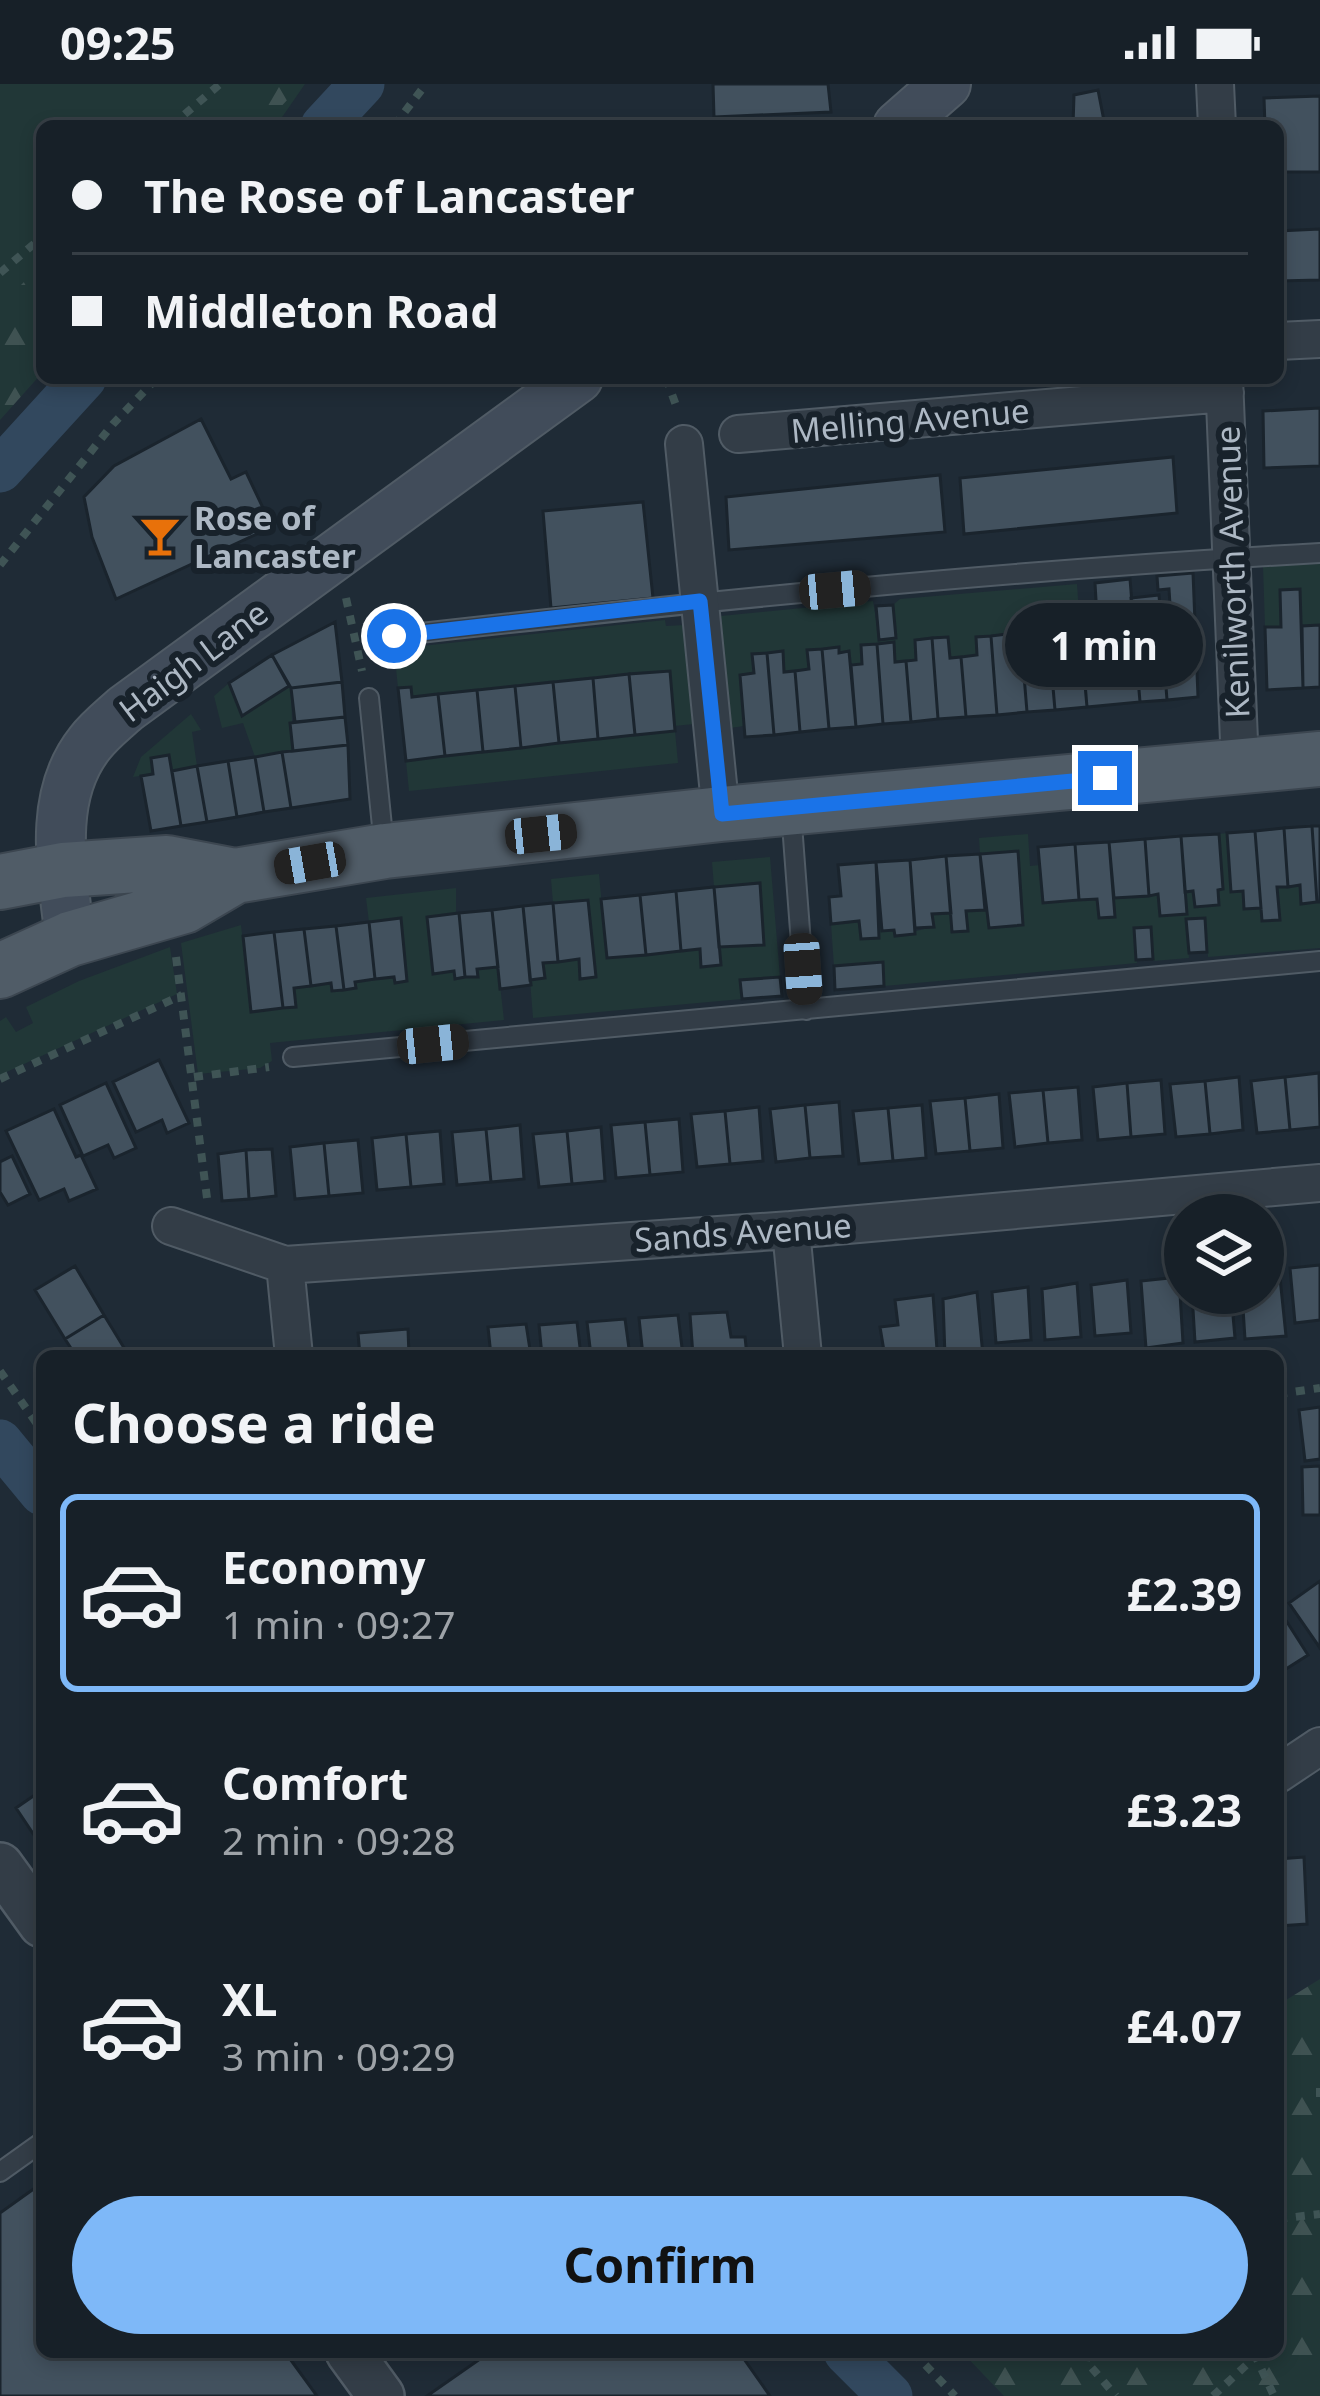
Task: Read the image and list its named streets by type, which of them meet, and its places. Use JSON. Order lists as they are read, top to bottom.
{
  "streets": {
    "main road": ["Haigh Lane"],
    "street": ["Melling Avenue", "Kenilworth Avenue", "Sands Avenue"]
  },
  "crossings": [
    ["Melling Avenue", "Kenilworth Avenue"]
  ],
  "places": {
    "bar": ["Rose of Lancaster"]
  },
  "page": {
    "status": "09:25",
    "banner": ["The Rose of Lancaster", "Middleton Road"],
    "bubble": "1 min",
    "heading": "Choose a ride",
    "list": [
      {
        "name": "Economy",
        "note": "1 min · 09:27",
        "value": "£2.39"
      },
      {
        "name": "Comfort",
        "note": "2 min · 09:28",
        "value": "£3.23"
      },
      {
        "name": "XL",
        "note": "3 min · 09:29",
        "value": "£4.07"
      }
    ],
    "buttons": "Confirm"
  }
}
